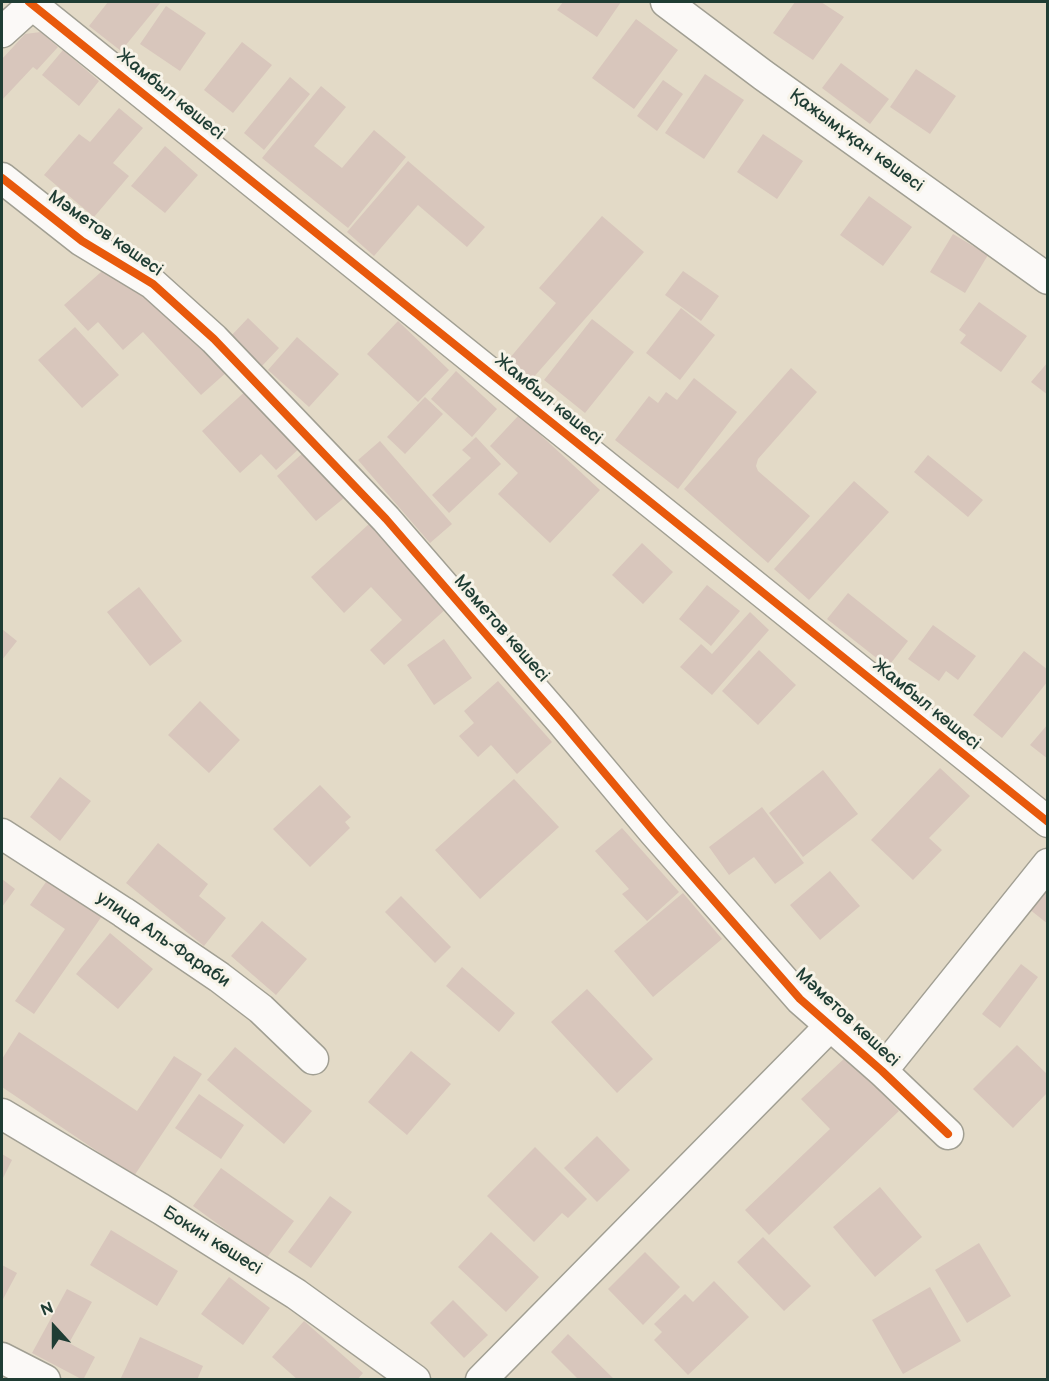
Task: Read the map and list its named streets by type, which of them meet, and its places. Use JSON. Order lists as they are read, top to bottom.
{
  "streets": {
    "street": [
      "Жамбыл көшесі",
      "Қажымұқан көшесі",
      "Мәметов көшесі",
      "улица Аль-Фараби",
      "Бокин көшесі"
    ]
  },
  "north": "top"
}
